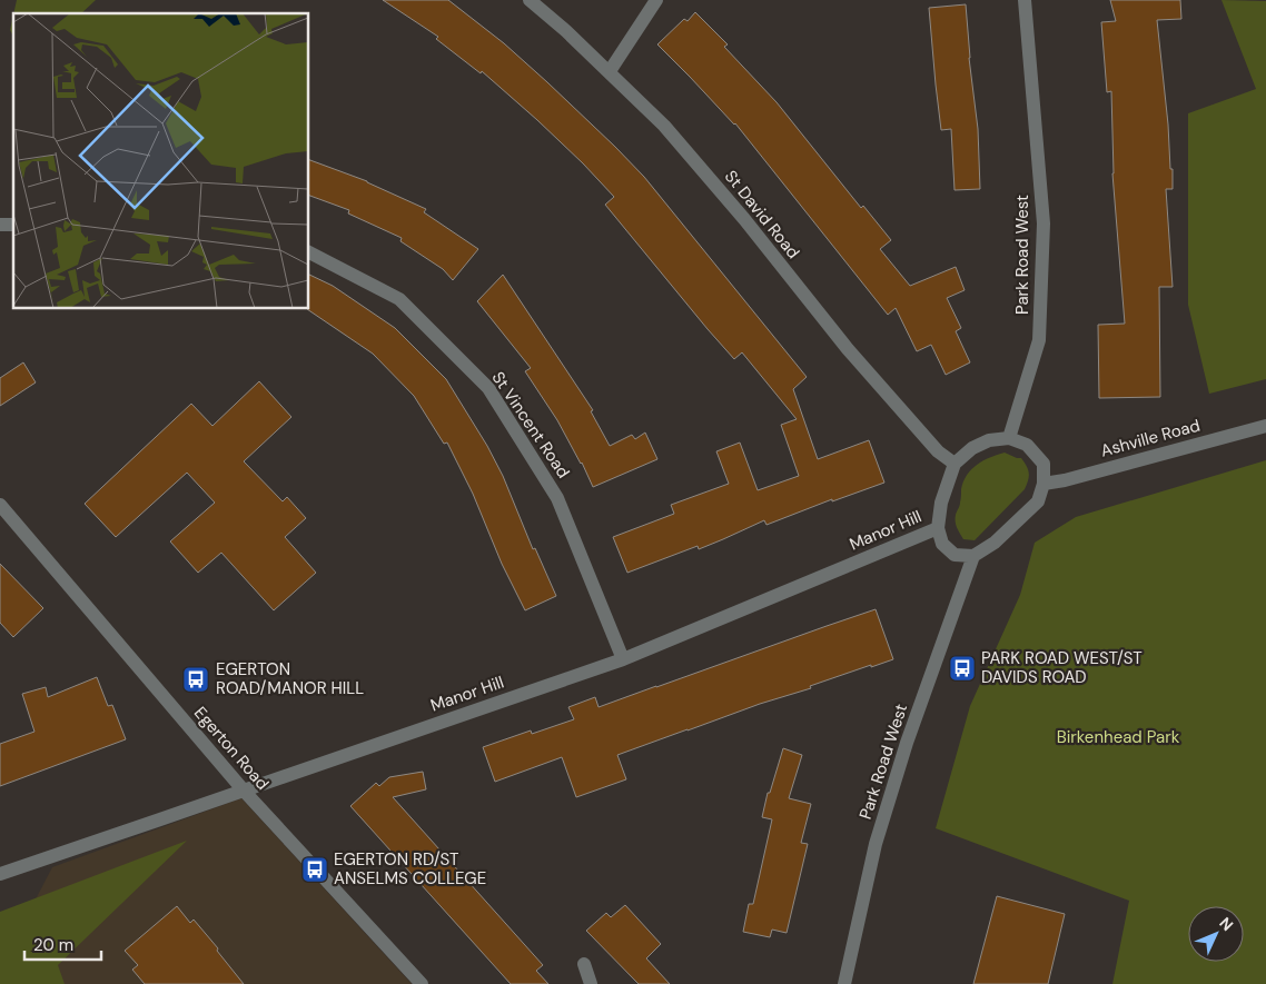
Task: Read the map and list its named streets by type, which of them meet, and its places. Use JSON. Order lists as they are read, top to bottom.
{
  "streets": {
    "street": [
      "St David Road",
      "Park Road West",
      "St Vincent Road",
      "Ashville Road",
      "Manor Hill",
      "Egerton Road"
    ]
  },
  "crossings": [
    ["St David Road", "Park Road West"],
    ["St David Road", "Ashville Road"],
    ["St David Road", "Manor Hill"],
    ["Park Road West", "Ashville Road"],
    ["Park Road West", "Manor Hill"],
    ["St Vincent Road", "Manor Hill"],
    ["Ashville Road", "Manor Hill"],
    ["Manor Hill", "Egerton Road"]
  ],
  "parks": ["Birkenhead Park"],
  "places": {
    "bus stop": ["PARK ROAD WEST/ST DAVIDS ROAD", "EGERTON ROAD/MANOR HILL", "EGERTON RD/ST ANSELMS COLLEGE"]
  },
  "scale_bar": "20 m",
  "north": "top right"
}
